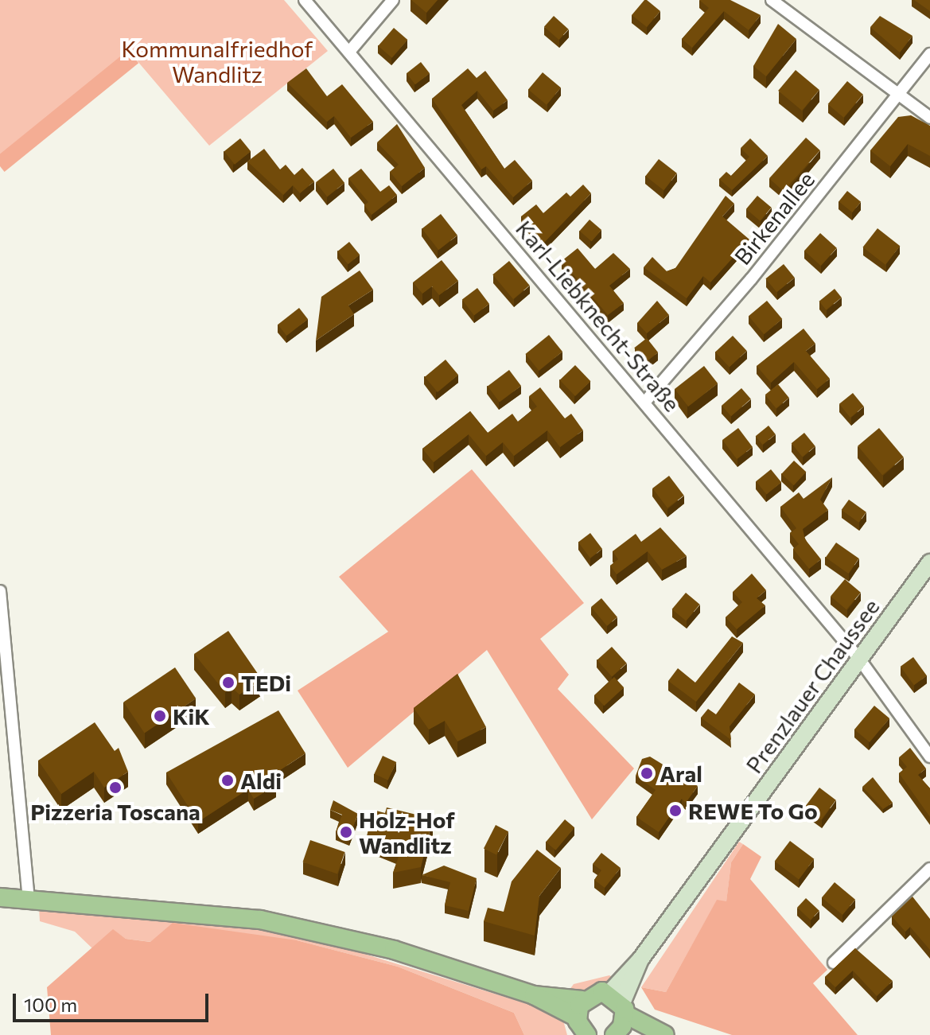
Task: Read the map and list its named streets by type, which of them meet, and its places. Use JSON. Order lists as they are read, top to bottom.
{
  "streets": {
    "main road": ["Prenzlauer Chaussee"],
    "street": ["Birkenallee", "Karl-Liebknecht-Straße"]
  },
  "crossings": [
    ["Birkenallee", "Karl-Liebknecht-Straße"],
    ["Karl-Liebknecht-Straße", "Prenzlauer Chaussee"]
  ],
  "parks": ["Kommunalfriedhof Wandlitz"],
  "places": [
    "TEDi",
    "KiK",
    "Aral",
    "Aldi",
    "Pizzeria Toscana",
    "REWE To Go",
    "Holz-Hof Wandlitz"
  ],
  "scale_bar": "100 m"
}
